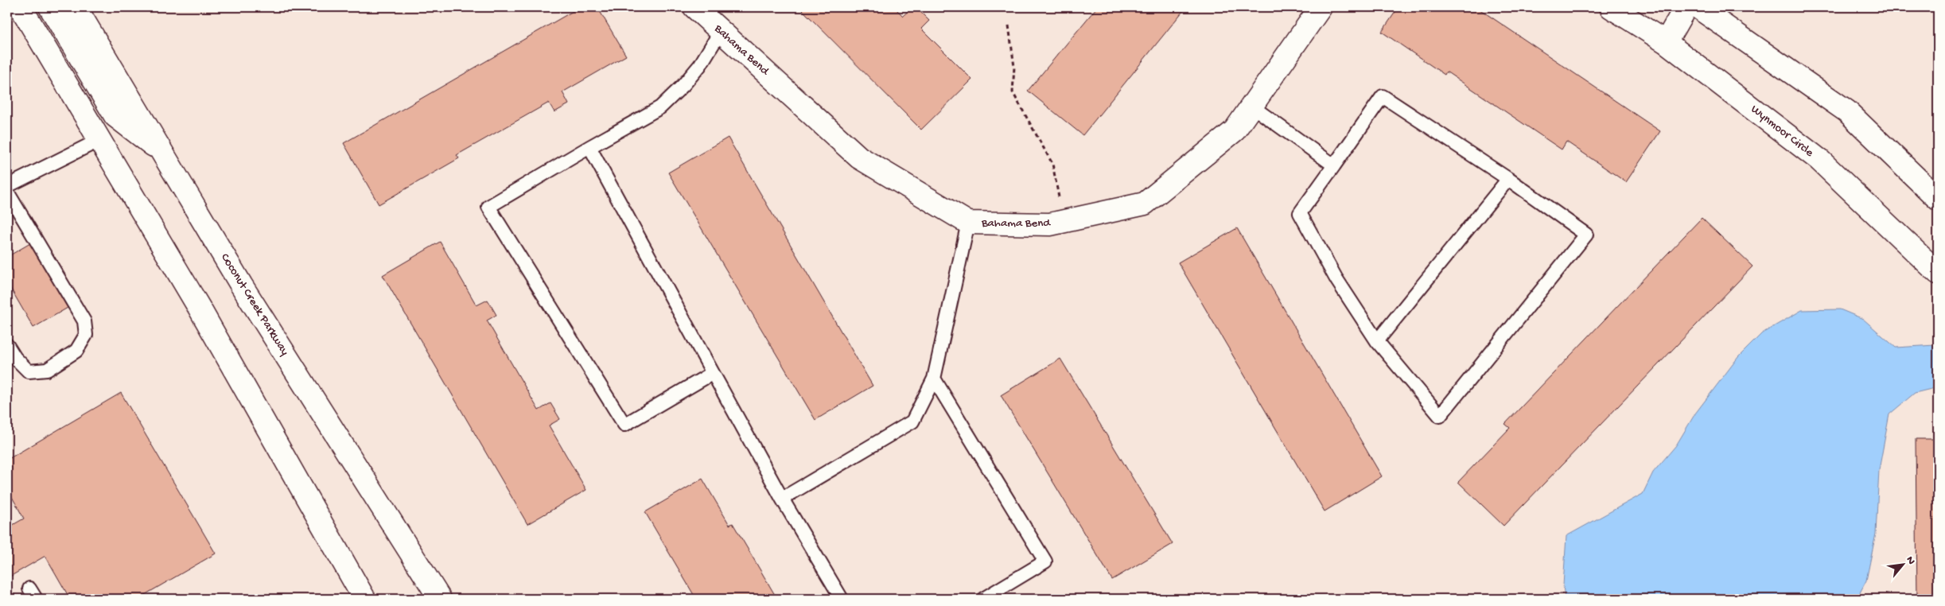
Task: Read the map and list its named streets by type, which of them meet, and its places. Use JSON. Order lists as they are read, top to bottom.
{
  "streets": {
    "main road": ["Bahama Bend", "Wynmoor Circle", "Coconut Creek Parkway"]
  },
  "north": "top right"
}
